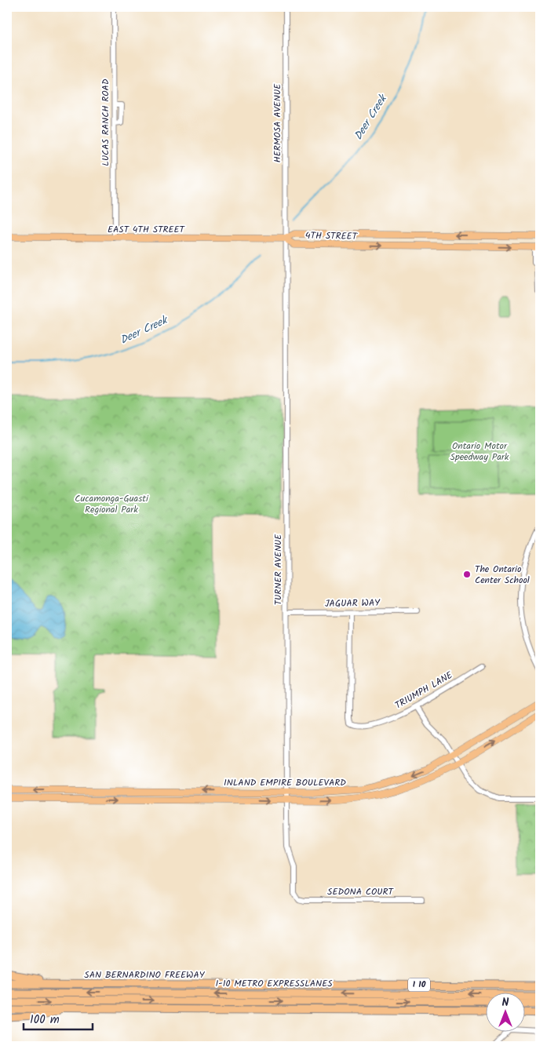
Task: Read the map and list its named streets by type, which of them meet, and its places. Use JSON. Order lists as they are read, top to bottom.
{
  "streets": {
    "highway": ["SAN BERNARDINO FREEWAY", "I-10 METRO EXPRESSLANES", "I 10"],
    "main road": ["EAST 4TH STREET", "4TH STREET", "INLAND EMPIRE BOULEVARD"],
    "street": [
      "LUCAS RANCH ROAD",
      "HERMOSA AVENUE",
      "TURNER AVENUE",
      "JAGUAR WAY",
      "TRIUMPH LANE",
      "SEDONA COURT"
    ]
  },
  "crossings": [
    ["LUCAS RANCH ROAD", "EAST 4TH STREET"],
    ["HERMOSA AVENUE", "EAST 4TH STREET"],
    ["HERMOSA AVENUE", "4TH STREET"],
    ["HERMOSA AVENUE", "TURNER AVENUE"],
    ["EAST 4TH STREET", "4TH STREET"],
    ["EAST 4TH STREET", "TURNER AVENUE"],
    ["4TH STREET", "TURNER AVENUE"],
    ["TURNER AVENUE", "JAGUAR WAY"],
    ["TURNER AVENUE", "INLAND EMPIRE BOULEVARD"],
    ["TURNER AVENUE", "SEDONA COURT"],
    ["JAGUAR WAY", "TRIUMPH LANE"]
  ],
  "water": ["Deer Creek"],
  "parks": ["Ontario Motor Speedway Park", "Cucamonga-Guasti Regional Park"],
  "places": ["The Ontario Center School"],
  "scale_bar": "100 m",
  "north": "top"
}
